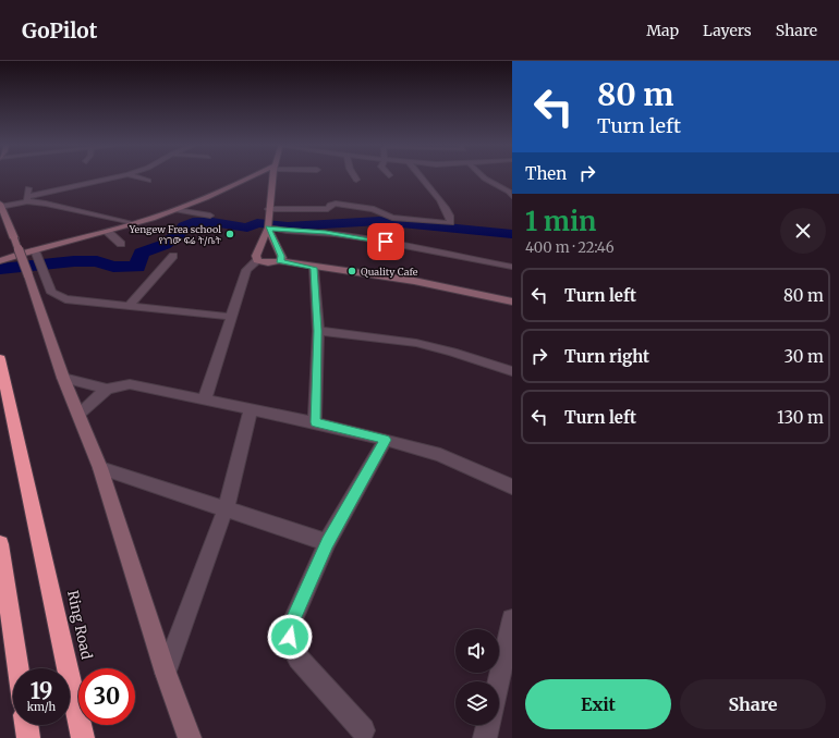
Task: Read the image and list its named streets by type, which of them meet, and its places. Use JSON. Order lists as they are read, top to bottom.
{
  "streets": {
    "highway": ["Ring Road"]
  },
  "places": ["Yengew Frea school የነገው ፍሬ ት/ቤት", "Quality Cafe"],
  "page": {
    "header": "GoPilot",
    "nav": ["Map", "Layers", "Share"],
    "turn": ["80 m", "Turn left"],
    "then": "Then",
    "heading": ["1 min", "400 m · 22:46"],
    "list": [
      {
        "name": "Turn left",
        "value": "80 m"
      },
      {
        "name": "Turn right",
        "value": "30 m"
      },
      {
        "name": "Turn left",
        "value": "130 m"
      }
    ],
    "speed": "19 km/h",
    "limit": "30",
    "buttons": ["Exit", "Share"]
  }
}
